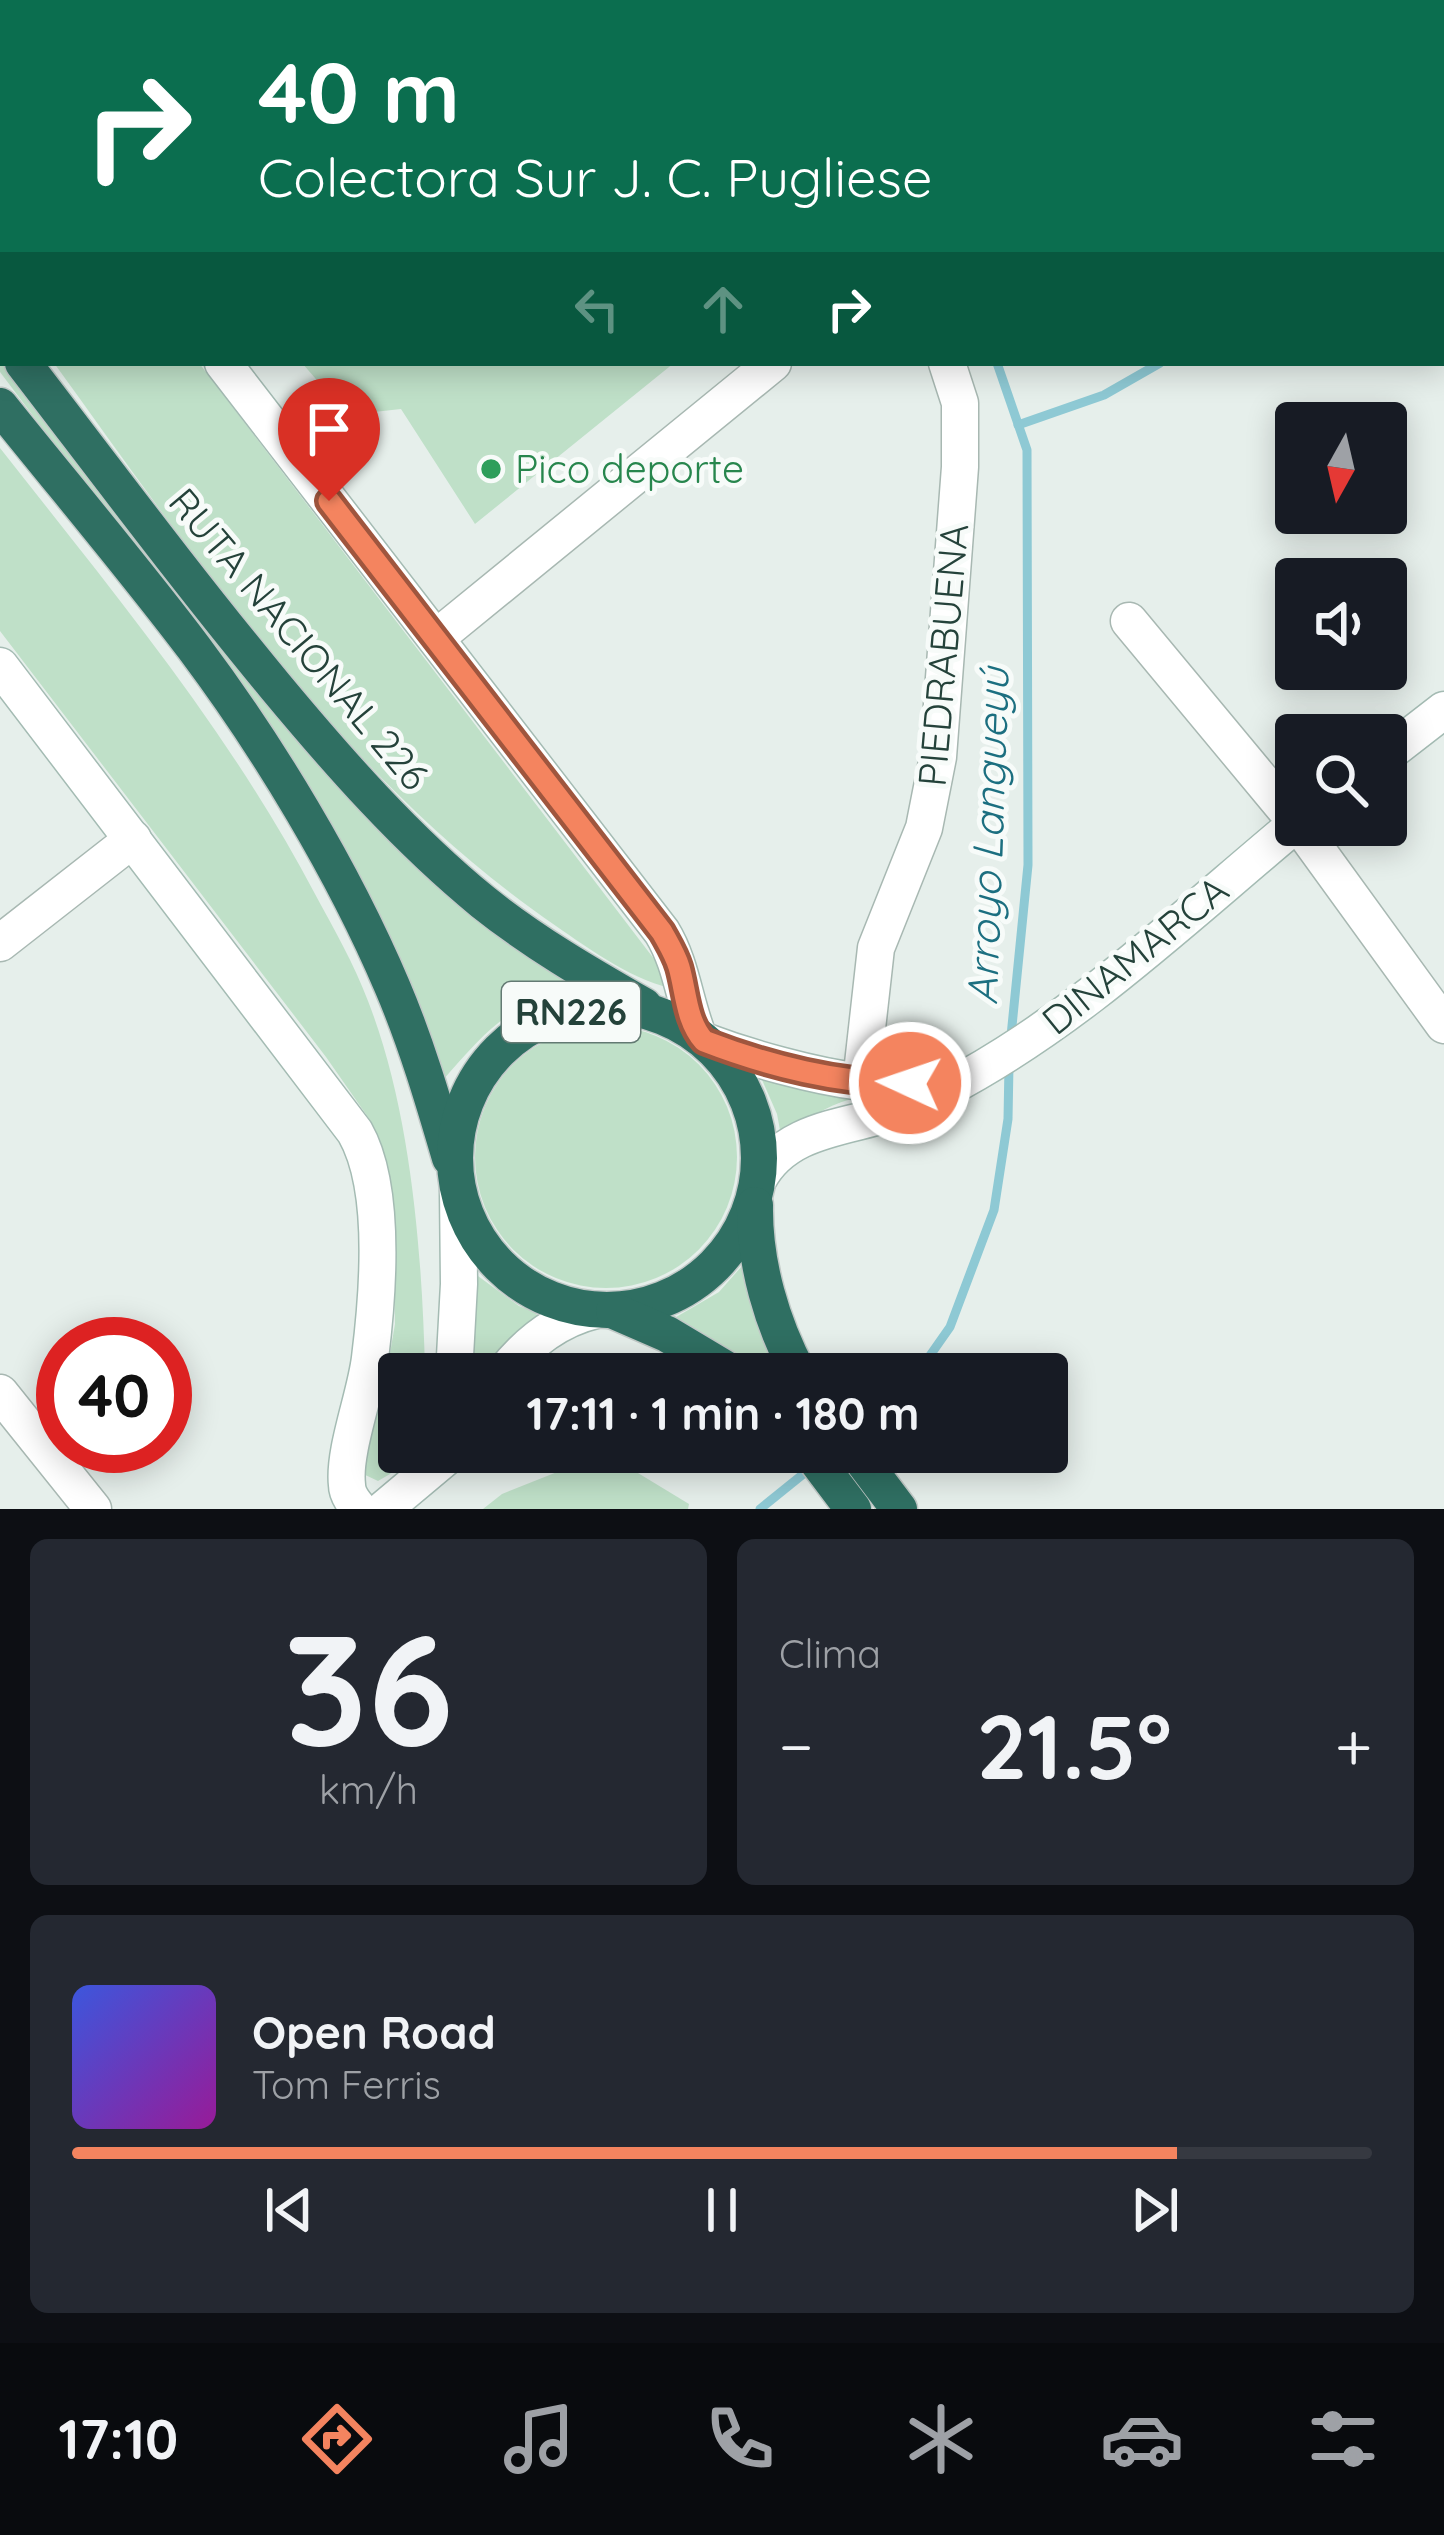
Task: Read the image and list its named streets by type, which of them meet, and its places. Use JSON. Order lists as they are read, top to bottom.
{
  "streets": {
    "highway": ["RUTA NACIONAL 226", "RN226"],
    "street": ["PIEDRABUENA", "DINAMARCA"]
  },
  "crossings": [
    ["RUTA NACIONAL 226", "DINAMARCA"]
  ],
  "water": ["Arroyo Langueyú"],
  "places": ["Pico deporte"],
  "north": "bottom",
  "page": {
    "turn": ["40 m", "Colectora Sur J. C. Pugliese"],
    "limit": "40",
    "trip": "17:11 · 1 min · 180 m",
    "tile": [
      ["36", "km/h"],
      "Clima"
    ],
    "heat": ["−", "21.5°", "+"],
    "song": ["Open Road", "Tom Ferris"],
    "tabs": "17:10"
  }
}
